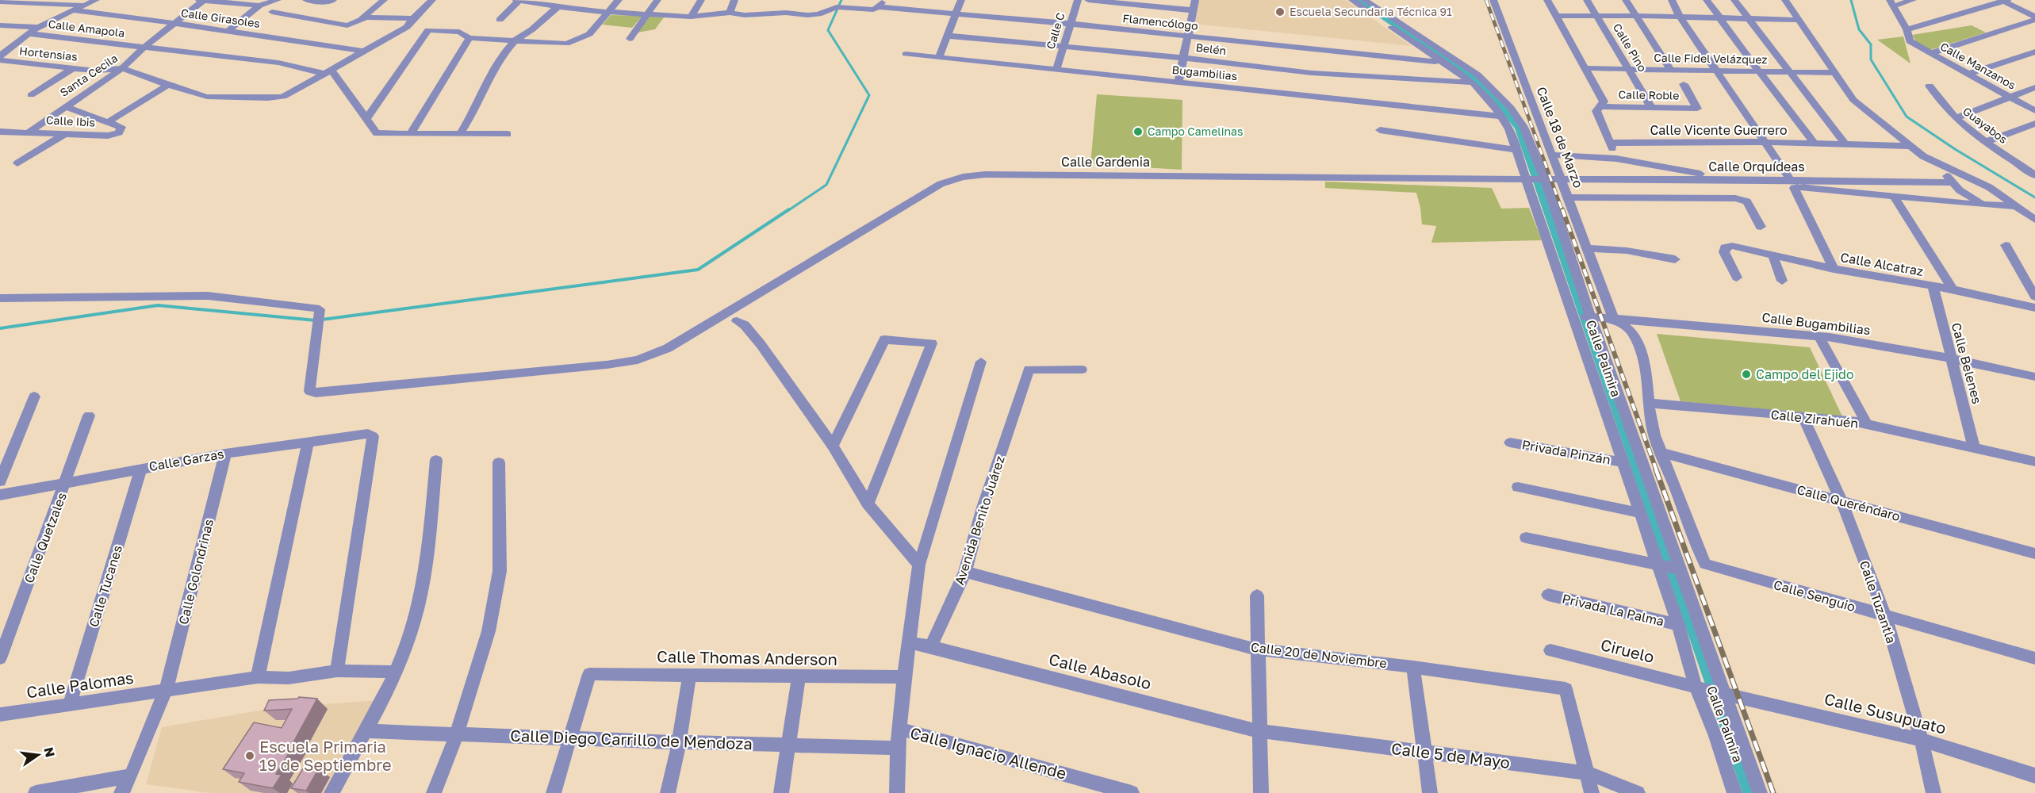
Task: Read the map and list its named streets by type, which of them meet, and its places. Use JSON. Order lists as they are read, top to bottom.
{
  "streets": {
    "street": [
      "Calle Girasoles",
      "Flamencólogo",
      "Calle Amapola",
      "Calle C",
      "Calle Pino",
      "Belén",
      "Hortensias",
      "Calle Fidel Velázquez",
      "Calle Manzanos",
      "Bugambilias",
      "Santa Cecila",
      "Calle Roble",
      "Calle Ibis",
      "Guayabos",
      "Calle Vicente Guerrero",
      "Calle 18 de Marzo",
      "Calle Gardenia",
      "Calle Orquídeas",
      "Calle Alcatraz",
      "Calle Bugambilias",
      "Calle Palmira",
      "Calle Belenes",
      "Calle Zirahuén",
      "Privada Pinzán",
      "Calle Garzas",
      "Calle Queréndaro",
      "Avenida Benito Juárez",
      "Calle Quetzales",
      "Calle Golondrinas",
      "Calle Tucanes",
      "Calle Senguio",
      "Calle Tuzantla",
      "Privada La Palma",
      "Ciruelo",
      "Calle 20 de Noviembre",
      "Calle Thomas Anderson",
      "Calle Abasolo",
      "Calle Palomas",
      "Calle Susupuato",
      "Calle Diego Carrillo de Mendoza",
      "Calle Ignacio Allende",
      "Calle 5 de Mayo"
    ]
  },
  "crossings": [
    ["Calle Girasoles", "Santa Cecila"],
    ["Flamencólogo", "Calle C"],
    ["Flamencólogo", "Calle Palmira"],
    ["Calle Amapola", "Santa Cecila"],
    ["Calle C", "Belén"],
    ["Calle C", "Bugambilias"],
    ["Calle Pino", "Calle Fidel Velázquez"],
    ["Calle Pino", "Calle Roble"],
    ["Belén", "Calle Palmira"],
    ["Hortensias", "Santa Cecila"],
    ["Bugambilias", "Calle Palmira"],
    ["Santa Cecila", "Calle Ibis"],
    ["Calle 18 de Marzo", "Calle Orquídeas"],
    ["Calle Gardenia", "Calle Orquídeas"],
    ["Calle Gardenia", "Calle Palmira"],
    ["Calle Alcatraz", "Calle Belenes"],
    ["Calle Bugambilias", "Calle Palmira"],
    ["Calle Bugambilias", "Calle Belenes"],
    ["Calle Palmira", "Privada Pinzán"],
    ["Calle Palmira", "Privada La Palma"],
    ["Calle Palmira", "Ciruelo"],
    ["Calle Belenes", "Calle Zirahuén"],
    ["Calle Zirahuén", "Calle Tuzantla"],
    ["Calle Garzas", "Calle Quetzales"],
    ["Calle Garzas", "Calle Golondrinas"],
    ["Calle Garzas", "Calle Tucanes"],
    ["Calle Garzas", "Calle Palomas"],
    ["Calle Queréndaro", "Calle Senguio"],
    ["Calle Queréndaro", "Calle Tuzantla"],
    ["Avenida Benito Juárez", "Calle 20 de Noviembre"],
    ["Avenida Benito Juárez", "Calle Abasolo"],
    ["Calle Golondrinas", "Calle Palomas"],
    ["Calle Tucanes", "Calle Palomas"],
    ["Calle Senguio", "Calle Tuzantla"],
    ["Calle Tuzantla", "Calle Susupuato"],
    ["Ciruelo", "Calle Susupuato"],
    ["Calle 20 de Noviembre", "Calle 5 de Mayo"],
    ["Calle Thomas Anderson", "Calle Diego Carrillo de Mendoza"],
    ["Calle Abasolo", "Calle 5 de Mayo"]
  ],
  "places": [
    "Escuela Secundaria Técnica 91",
    "Campo Camelinas",
    "Campo del Ejido",
    "Escuela Primaria 19 de Septiembre"
  ],
  "north": "right"
}
